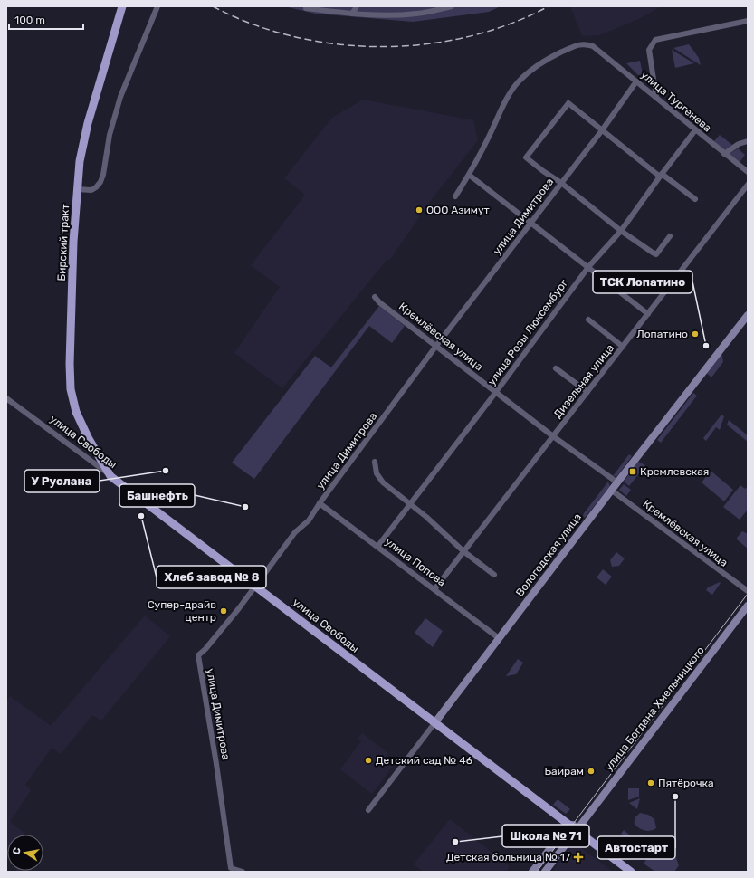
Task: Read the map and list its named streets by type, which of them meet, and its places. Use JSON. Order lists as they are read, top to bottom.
{
  "streets": {
    "main road": [
      "Бирский тракт",
      "улица Свободы",
      "Вологодская улица",
      "улица Богдана Хмельницкого"
    ],
    "street": [
      "улица Тургенева",
      "улица Димитрова",
      "улица Розы Люксембург",
      "Кремлёвская улица",
      "Дизельная улица",
      "улица Попова"
    ]
  },
  "crossings": [
    ["улица Тургенева", "улица Димитрова"],
    ["улица Тургенева", "улица Розы Люксембург"],
    ["улица Димитрова", "Кремлёвская улица"],
    ["улица Димитрова", "улица Свободы"],
    ["улица Димитрова", "улица Попова"],
    ["Бирский тракт", "улица Свободы"],
    ["улица Розы Люксембург", "Кремлёвская улица"],
    ["улица Розы Люксембург", "улица Попова"],
    ["Кремлёвская улица", "Дизельная улица"],
    ["Кремлёвская улица", "Вологодская улица"],
    ["Дизельная улица", "улица Попова"],
    ["улица Свободы", "Вологодская улица"],
    ["улица Свободы", "улица Богдана Хмельницкого"],
    ["Вологодская улица", "улица Попова"]
  ],
  "places": {
    "other": [
      "ООО Азимут",
      "Лопатино",
      "ТСК Лопатино",
      "У Руслана",
      "Башнефть",
      "Хлеб завод № 8",
      "Супер-драйв центр",
      "Детский сад № 46",
      "Байрам",
      "Пятёрочка",
      "Автостарт",
      "Школа № 71"
    ],
    "transit": ["Кремлевская"],
    "health": ["Детская больница № 17"]
  },
  "scale_bar": "100 m",
  "north": "left"
}
